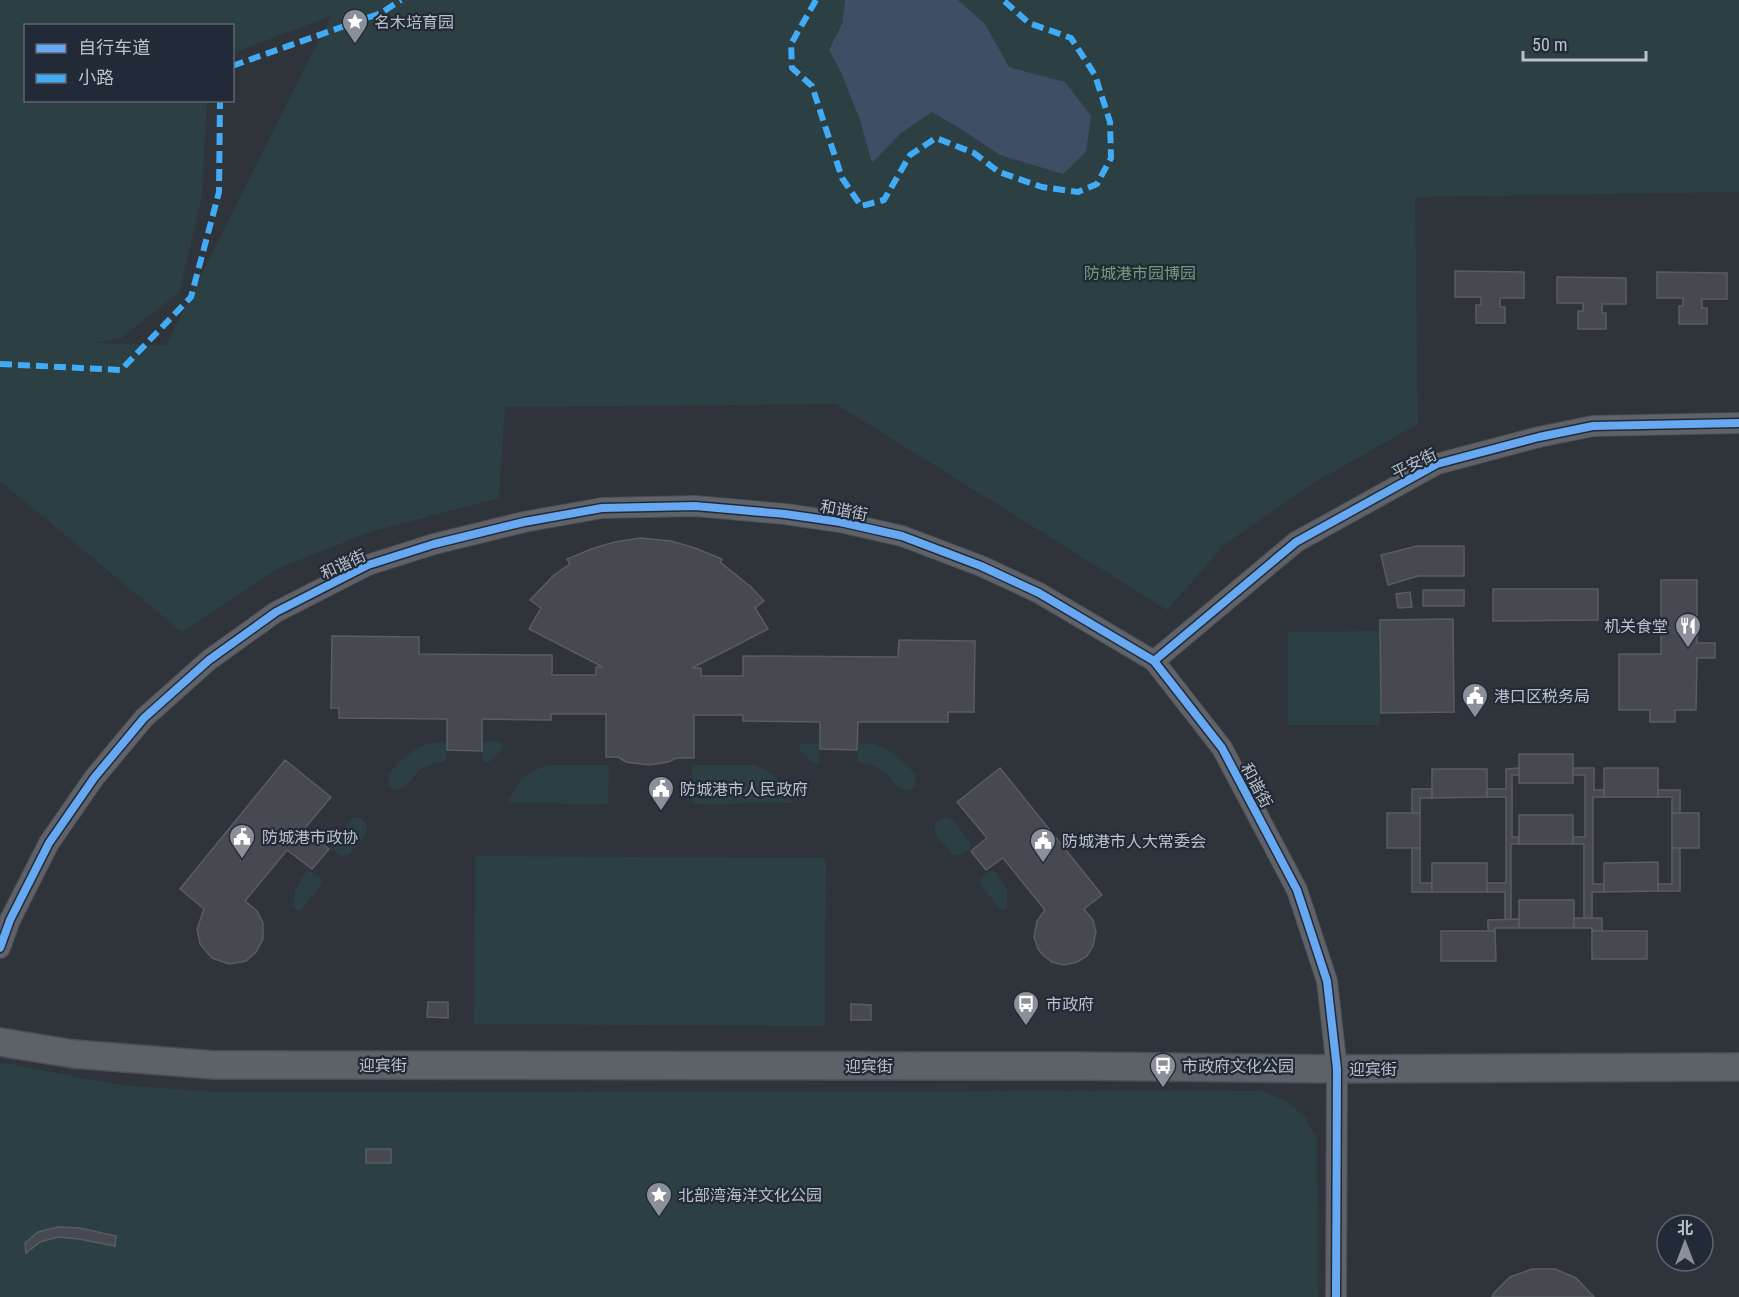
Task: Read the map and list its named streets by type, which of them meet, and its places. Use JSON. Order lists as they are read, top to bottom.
{
  "streets": {
    "main road": ["迎宾街"],
    "street": ["平安街", "和谐街"]
  },
  "crossings": [
    ["平安街", "和谐街"],
    ["和谐街", "迎宾街"]
  ],
  "parks": ["防城港市园博园"],
  "places": {
    "place": ["名木培育园", "北部湾海洋文化公园"],
    "restaurant": ["机关食堂"],
    "public building": [
      "港口区税务局",
      "防城港市人民政府",
      "防城港市政协",
      "防城港市人大常委会"
    ],
    "bus stop": ["市政府", "市政府文化公园"]
  },
  "legend": ["自行车道", "小路"],
  "scale_bar": "50 m",
  "north": "top"
}
